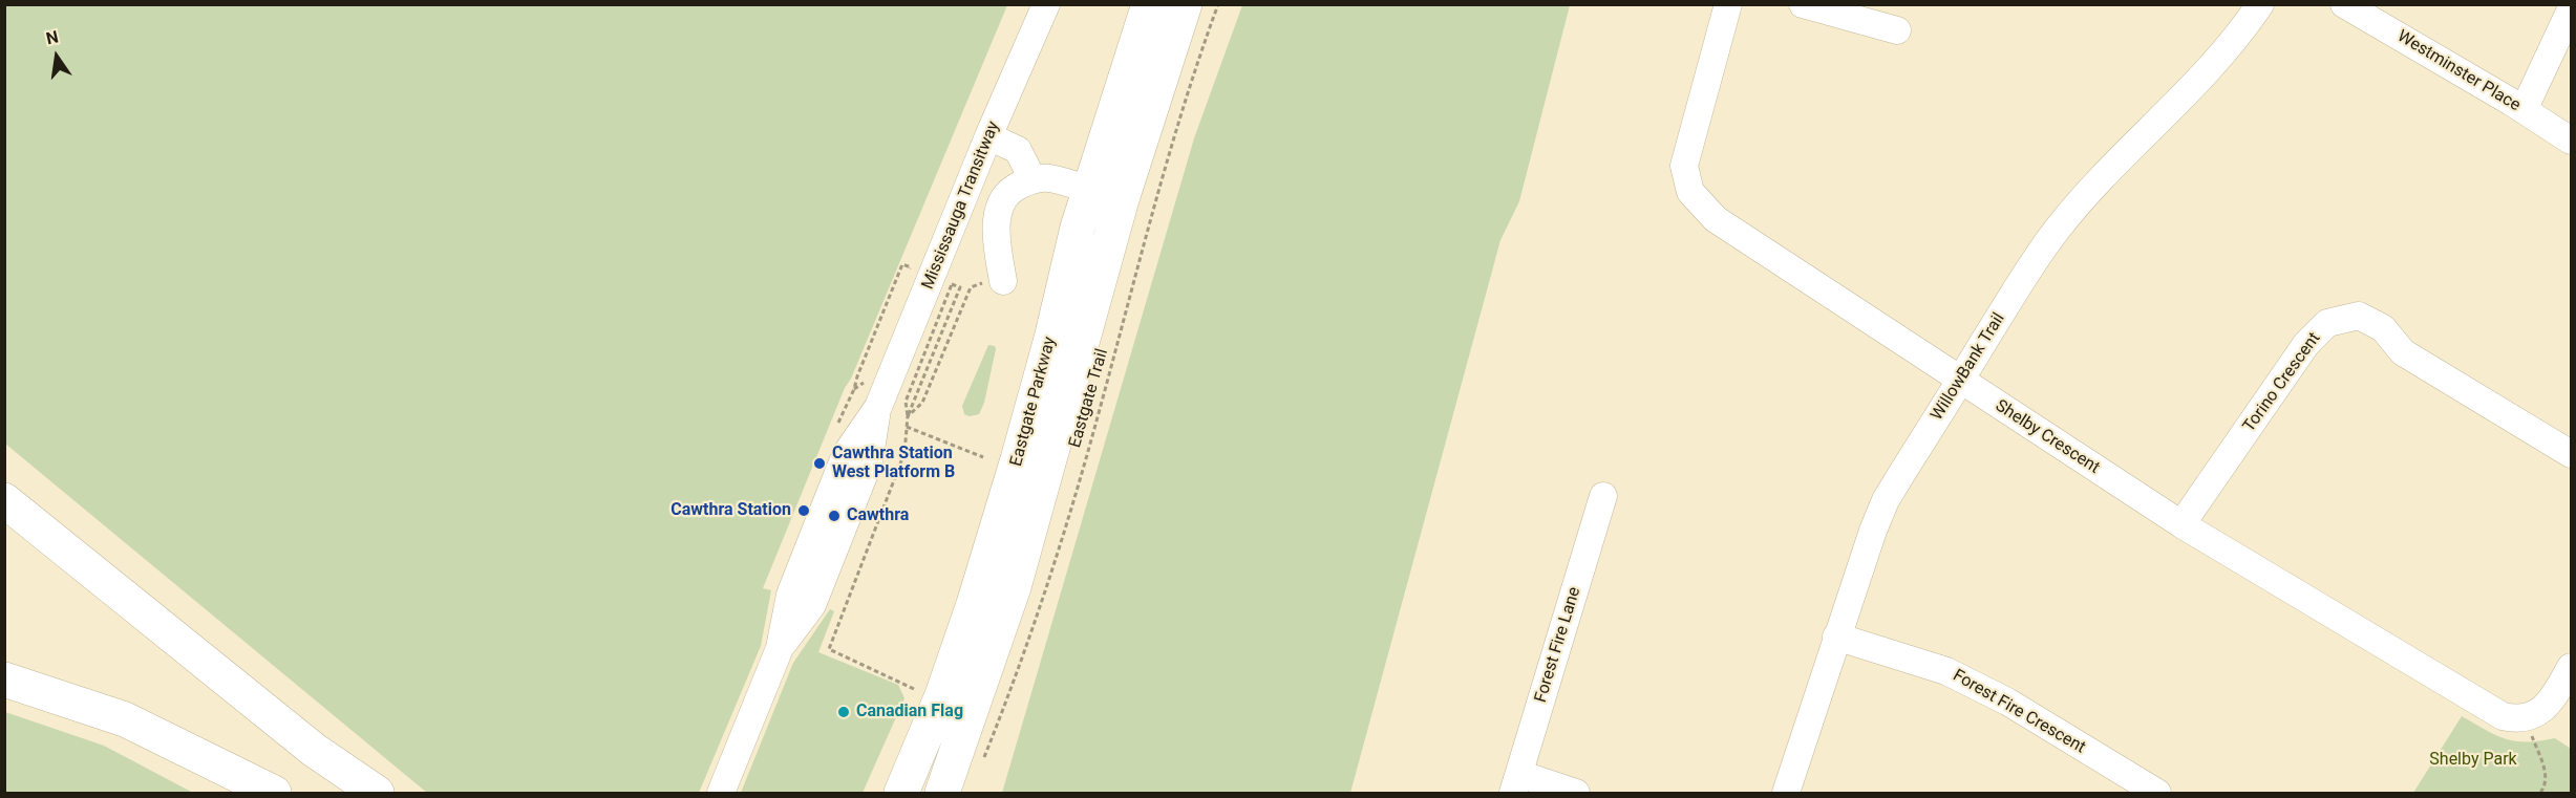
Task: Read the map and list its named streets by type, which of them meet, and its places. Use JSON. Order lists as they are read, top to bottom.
{
  "streets": {
    "main road": ["Eastgate Parkway"],
    "street": [
      "Westminster Place",
      "Mississauga Transitway",
      "WillowBank Trail",
      "Torino Crescent",
      "Shelby Crescent",
      "Forest Fire Lane",
      "Forest Fire Crescent"
    ],
    "path": ["Eastgate Trail"]
  },
  "crossings": [
    ["WillowBank Trail", "Shelby Crescent"],
    ["WillowBank Trail", "Forest Fire Crescent"],
    ["Torino Crescent", "Shelby Crescent"]
  ],
  "parks": ["Shelby Park"],
  "places": [
    "Cawthra Station West Platform B",
    "Cawthra Station",
    "Cawthra",
    "Canadian Flag"
  ],
  "north": "top"
}
